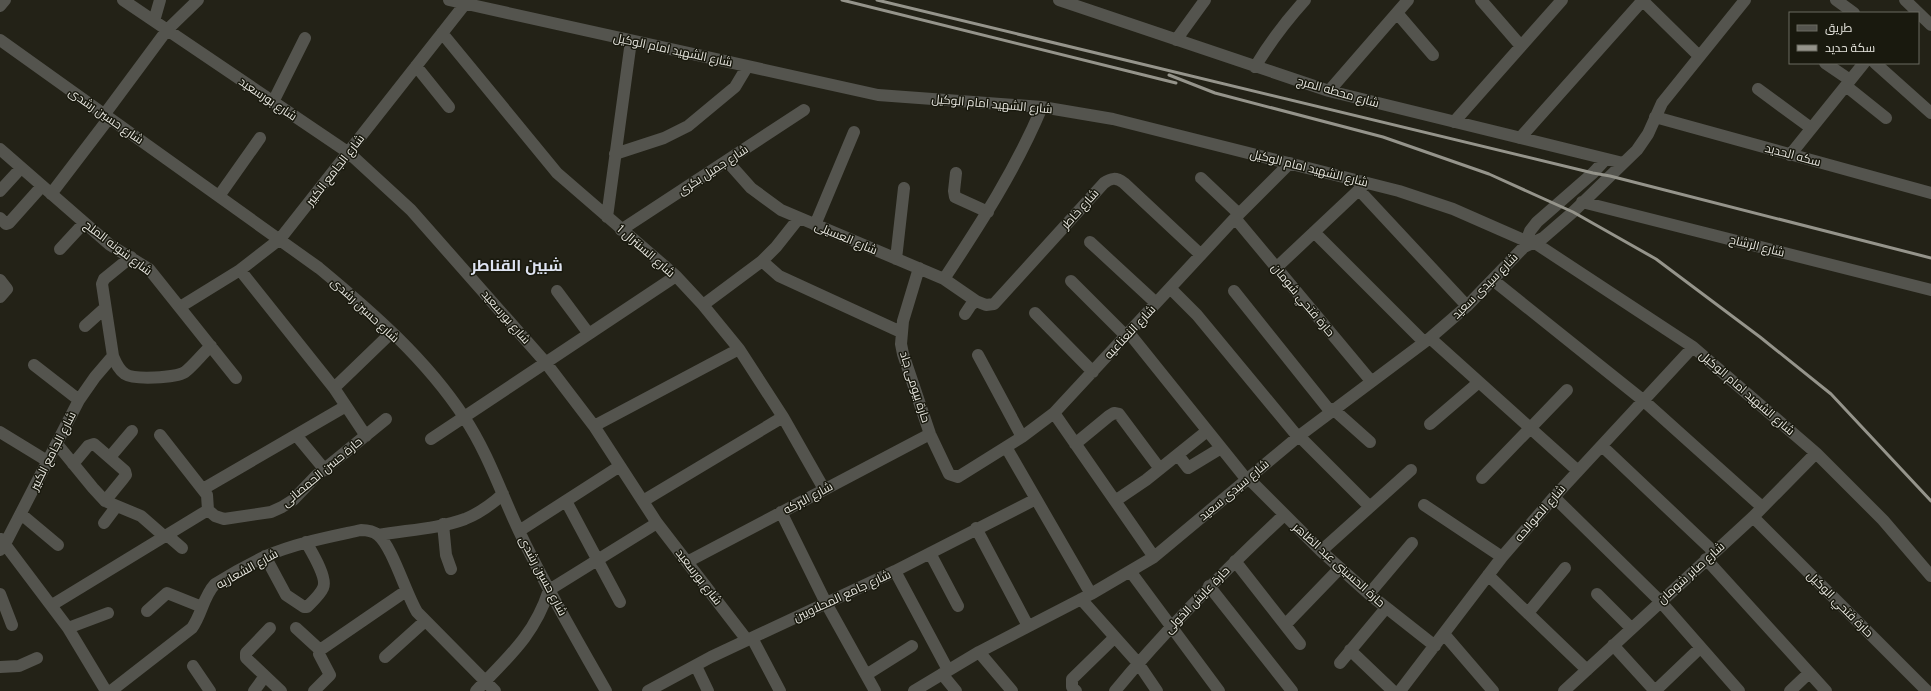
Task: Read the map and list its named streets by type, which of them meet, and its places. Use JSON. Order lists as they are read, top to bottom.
{
  "streets": {
    "street": [
      "شارع الشهيد امام الوكيل",
      "شارع محطه المرج",
      "شارع بورسعيد",
      "شارع حسين رشدى",
      "سكه الحديد",
      "شارع الجامع الكبير",
      "شارع جميل بكرى",
      "شارع خاطر",
      "شارع العسيلى",
      "شارع الرشاح",
      "شارع شونه الملح",
      "شارع السنترال 1",
      "شارع سيدى سعيد",
      "حارة فتحي شومان",
      "شارع النعناعيه",
      "حارة بيومى جاد",
      "حارة حسن الحمصانى",
      "شارع البركه",
      "شارع الصوالحه",
      "حارة الحسينى عبد الظاهر",
      "شارع الشعاريه",
      "شارع صابر شومان",
      "شارع جامع المحلاويين",
      "حارة عايش الخولى",
      "حارة فتحي الوكيل"
    ]
  },
  "crossings": [
    ["شارع الشهيد امام الوكيل", "شارع الجامع الكبير"],
    ["شارع الشهيد امام الوكيل", "شارع سيدى سعيد"],
    ["شارع الشهيد امام الوكيل", "شارع النعناعيه"],
    ["شارع الشهيد امام الوكيل", "شارع الصوالحه"],
    ["شارع الشهيد امام الوكيل", "شارع صابر شومان"],
    ["شارع بورسعيد", "شارع الجامع الكبير"],
    ["شارع بورسعيد", "شارع البركه"],
    ["شارع بورسعيد", "شارع جامع المحلاويين"],
    ["شارع حسين رشدى", "شارع الجامع الكبير"],
    ["شارع الجامع الكبير", "شارع شونه الملح"],
    ["شارع الجامع الكبير", "شارع السنترال 1"],
    ["شارع جميل بكرى", "شارع العسيلى"],
    ["شارع جميل بكرى", "شارع السنترال 1"],
    ["شارع خاطر", "شارع العسيلى"],
    ["شارع خاطر", "شارع النعناعيه"],
    ["شارع العسيلى", "حارة بيومى جاد"],
    ["شارع السنترال 1", "شارع البركه"],
    ["شارع سيدى سعيد", "حارة فتحي شومان"],
    ["شارع سيدى سعيد", "حارة الحسينى عبد الظاهر"],
    ["حارة فتحي شومان", "شارع النعناعيه"],
    ["شارع النعناعيه", "حارة بيومى جاد"],
    ["شارع النعناعيه", "حارة الحسينى عبد الظاهر"],
    ["حارة بيومى جاد", "شارع البركه"],
    ["شارع الصوالحه", "حارة الحسينى عبد الظاهر"],
    ["حارة الحسينى عبد الظاهر", "حارة عايش الخولى"],
    ["شارع صابر شومان", "حارة فتحي الوكيل"]
  ],
  "districts": ["شبين القناطر"],
  "legend": ["طريق", "سكة حديد"]
}
